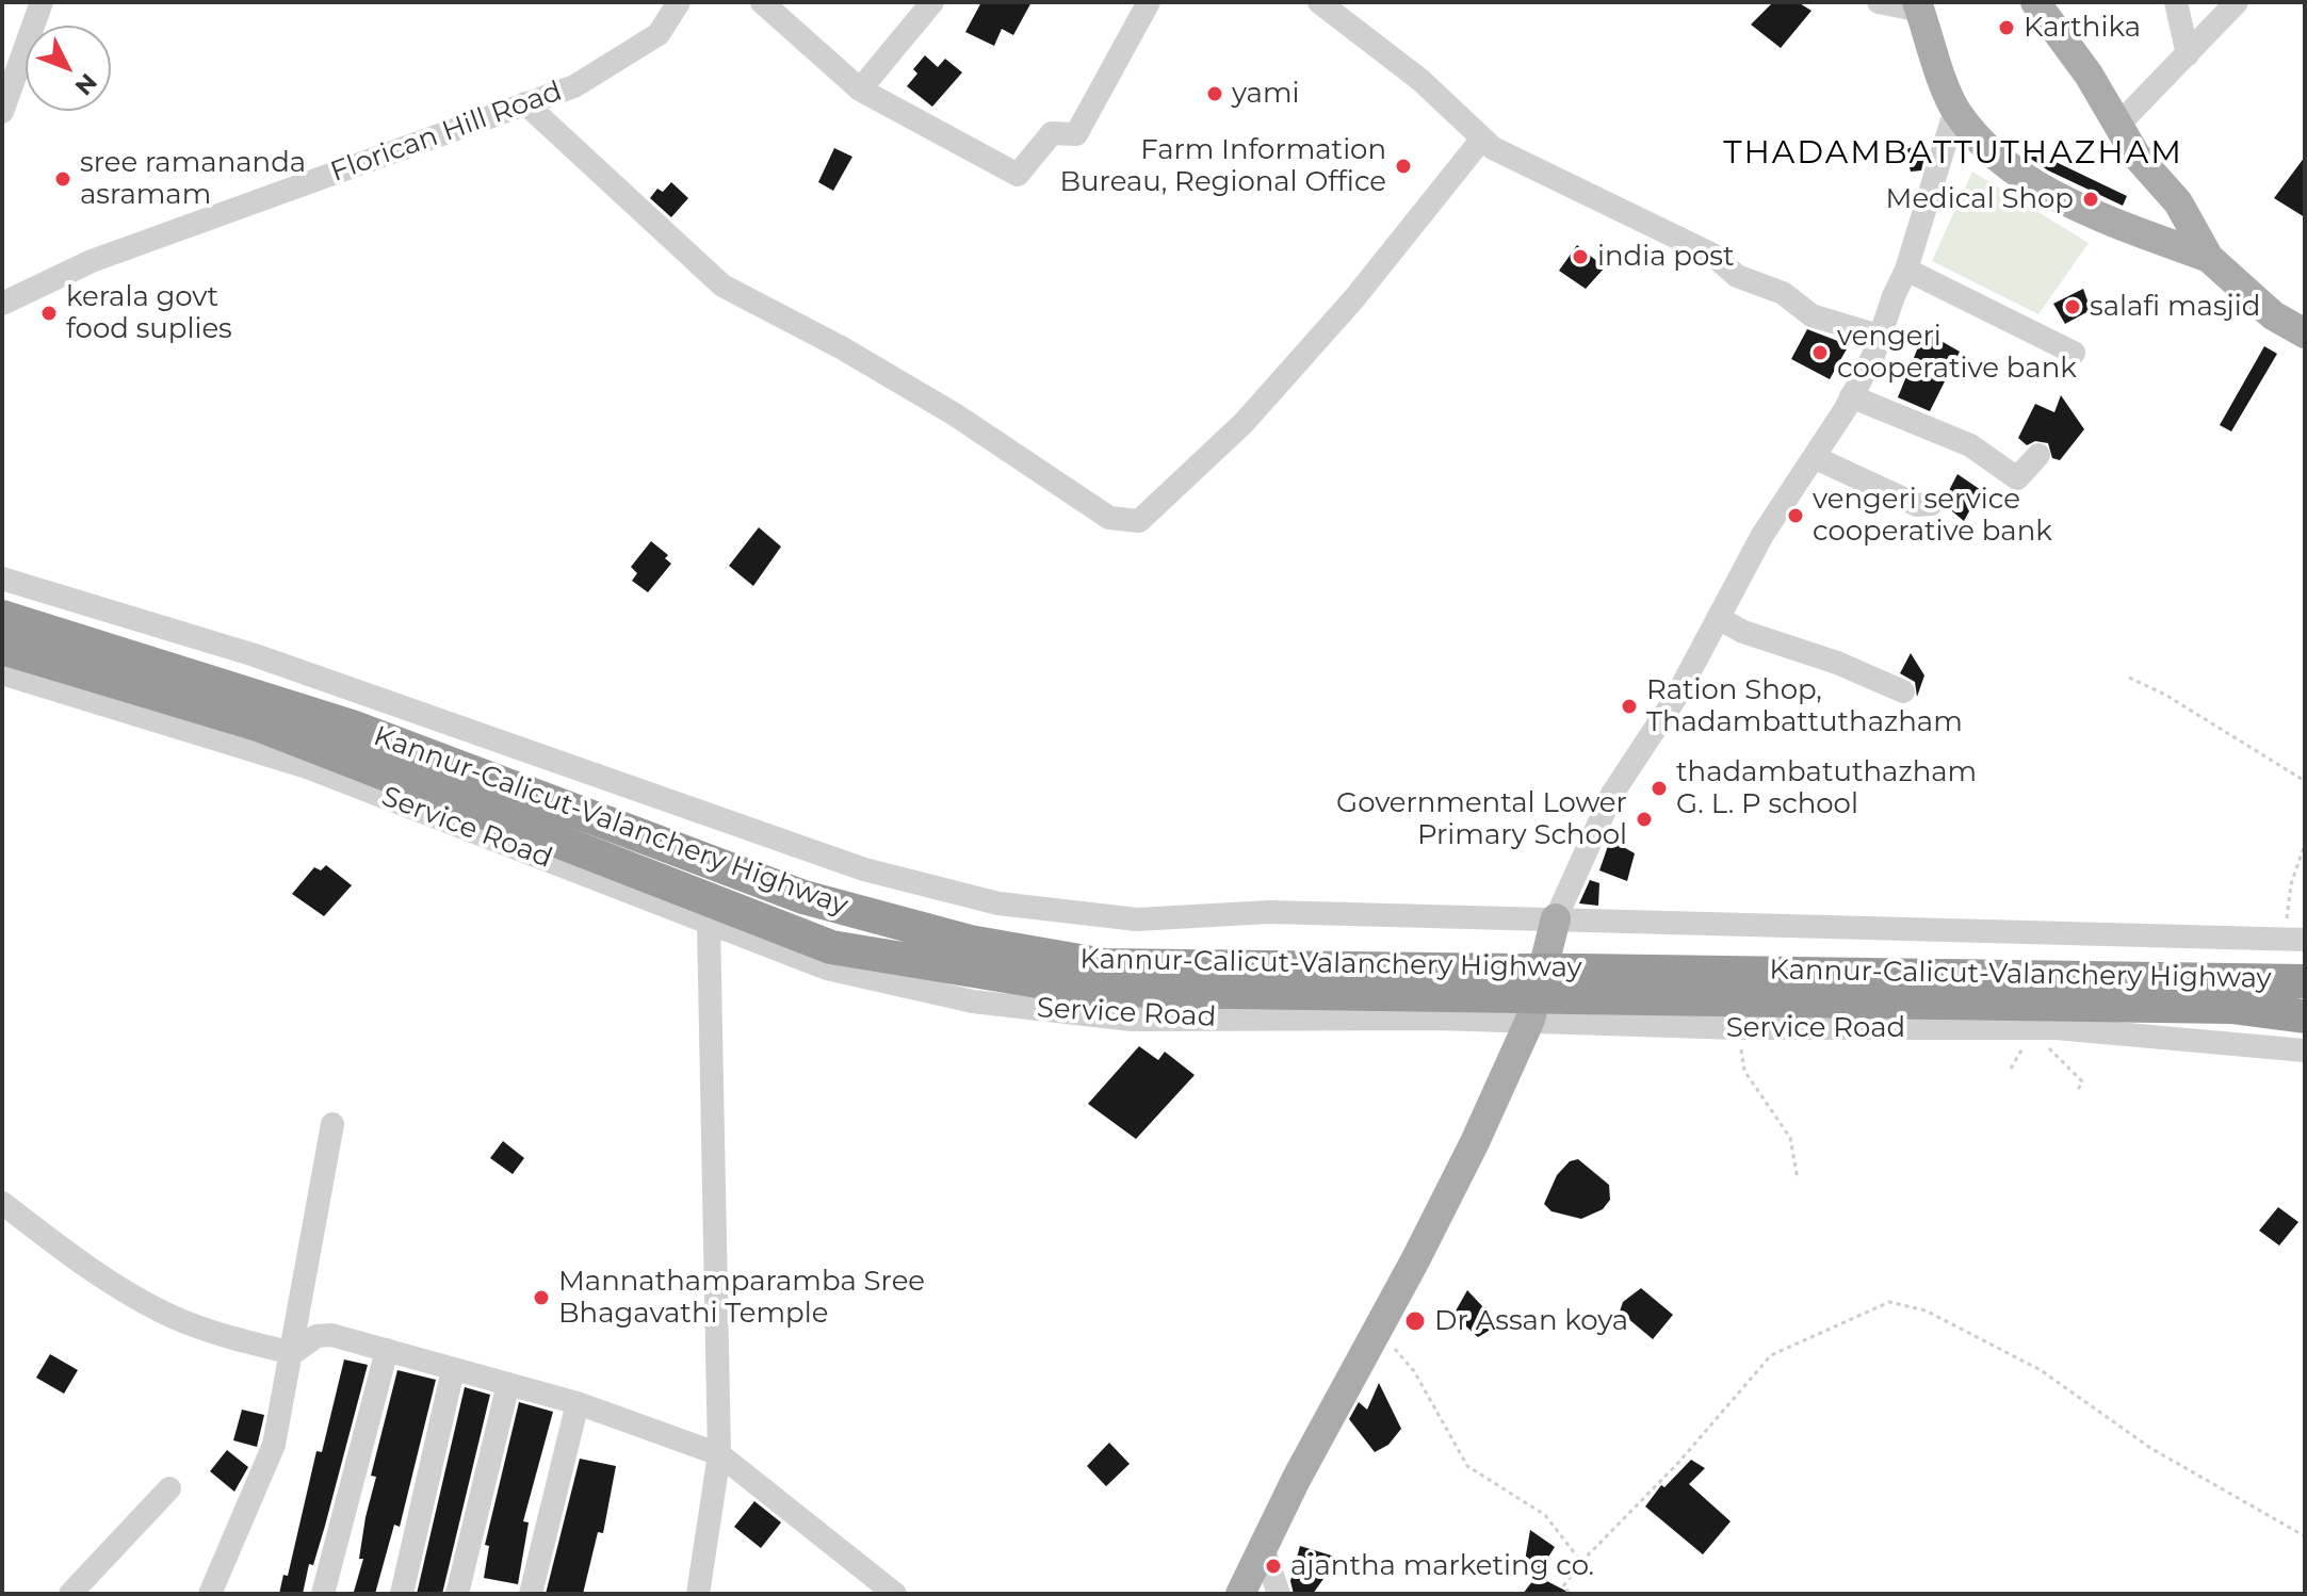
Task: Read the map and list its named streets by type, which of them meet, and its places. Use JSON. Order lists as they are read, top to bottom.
{
  "streets": {
    "highway": ["Kannur-Calicut-Valanchery Highway"],
    "street": ["Florican Hill Road", "Service Road"]
  },
  "crossings": [
    ["Kannur-Calicut-Valanchery Highway", "Service Road"]
  ],
  "districts": ["THADAMBATTUTHAZHAM"],
  "places": [
    "Karthika",
    "yami",
    "Farm Information Bureau, Regional Office",
    "sree ramananda asramam",
    "Medical Shop",
    "india post",
    "salafi masjid",
    "kerala govt food suplies",
    "vengeri cooperative bank",
    "vengeri service cooperative bank",
    "Ration Shop, Thadambattuthazham",
    "thadambatuthazham G. L. P school",
    "Governmental Lower Primary School",
    "Mannathamparamba Sree Bhagavathi Temple",
    "Dr Assan koya",
    "ajantha marketing co."
  ],
  "north": "bottom right"
}
